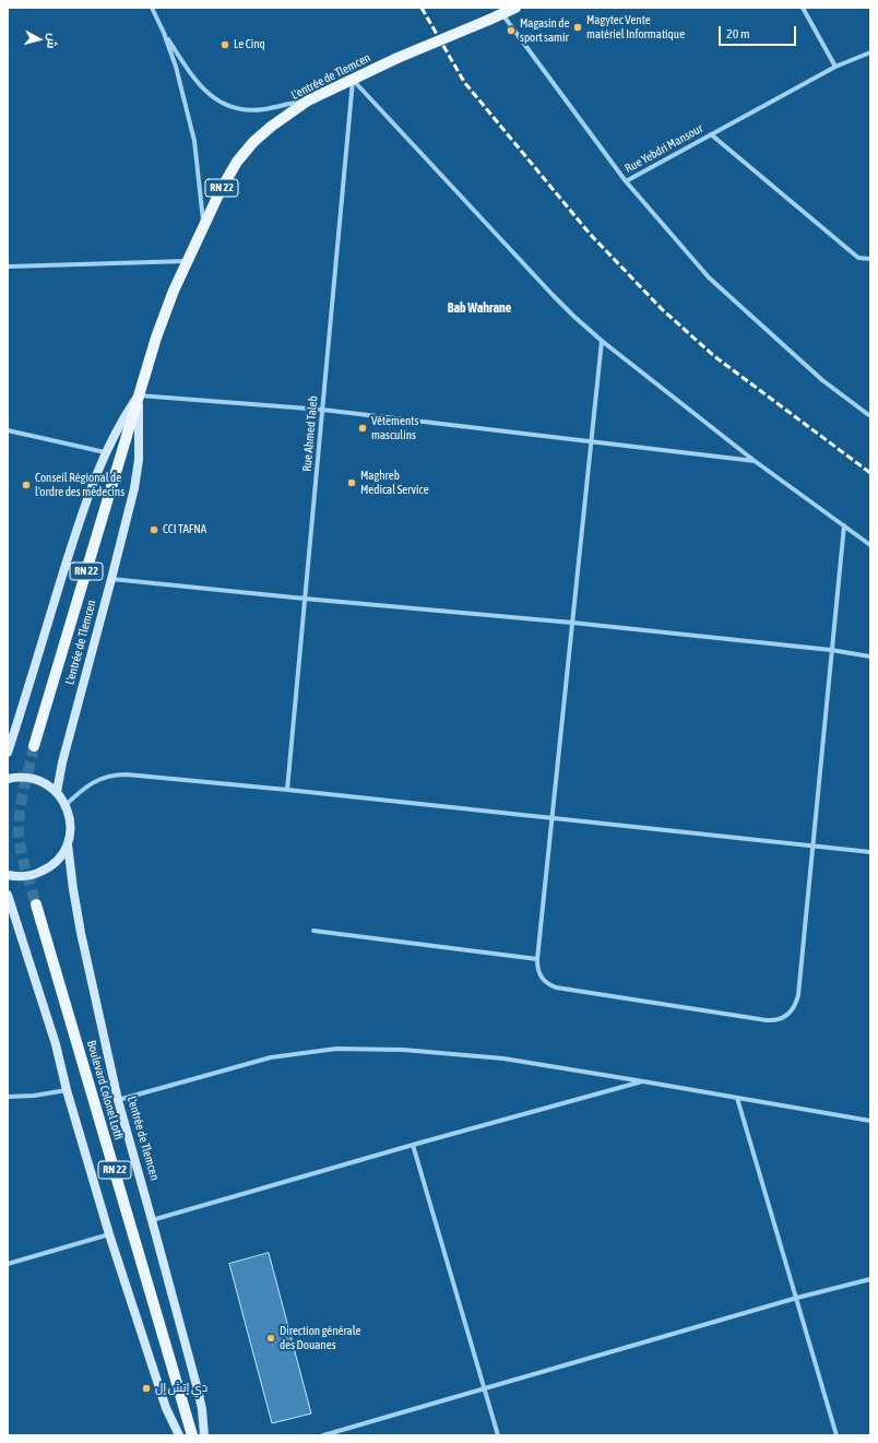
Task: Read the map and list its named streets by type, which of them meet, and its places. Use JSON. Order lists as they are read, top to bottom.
{
  "streets": {
    "main road": ["L'entrée de Tlemcen", "RN 22", "Boulevard Colonel Lotfi"],
    "street": ["Rue Yebdri Mansour", "Rue Ahmed Taleb"]
  },
  "crossings": [
    ["L'entrée de Tlemcen", "Rue Yebdri Mansour"],
    ["L'entrée de Tlemcen", "Rue Ahmed Taleb"]
  ],
  "districts": ["Bab Wahrane"],
  "places": [
    "Magytec Vente matériel Informatique",
    "Magasin de sport samir",
    "Le Cinq",
    "Vêtements masculins",
    "Maghreb Medical Service",
    "Conseil Régional de l'ordre des médecins",
    "CCI TAFNA",
    "Direction générale des Douanes",
    "دي إتش إل"
  ],
  "scale_bar": "20 m",
  "north": "right"
}
